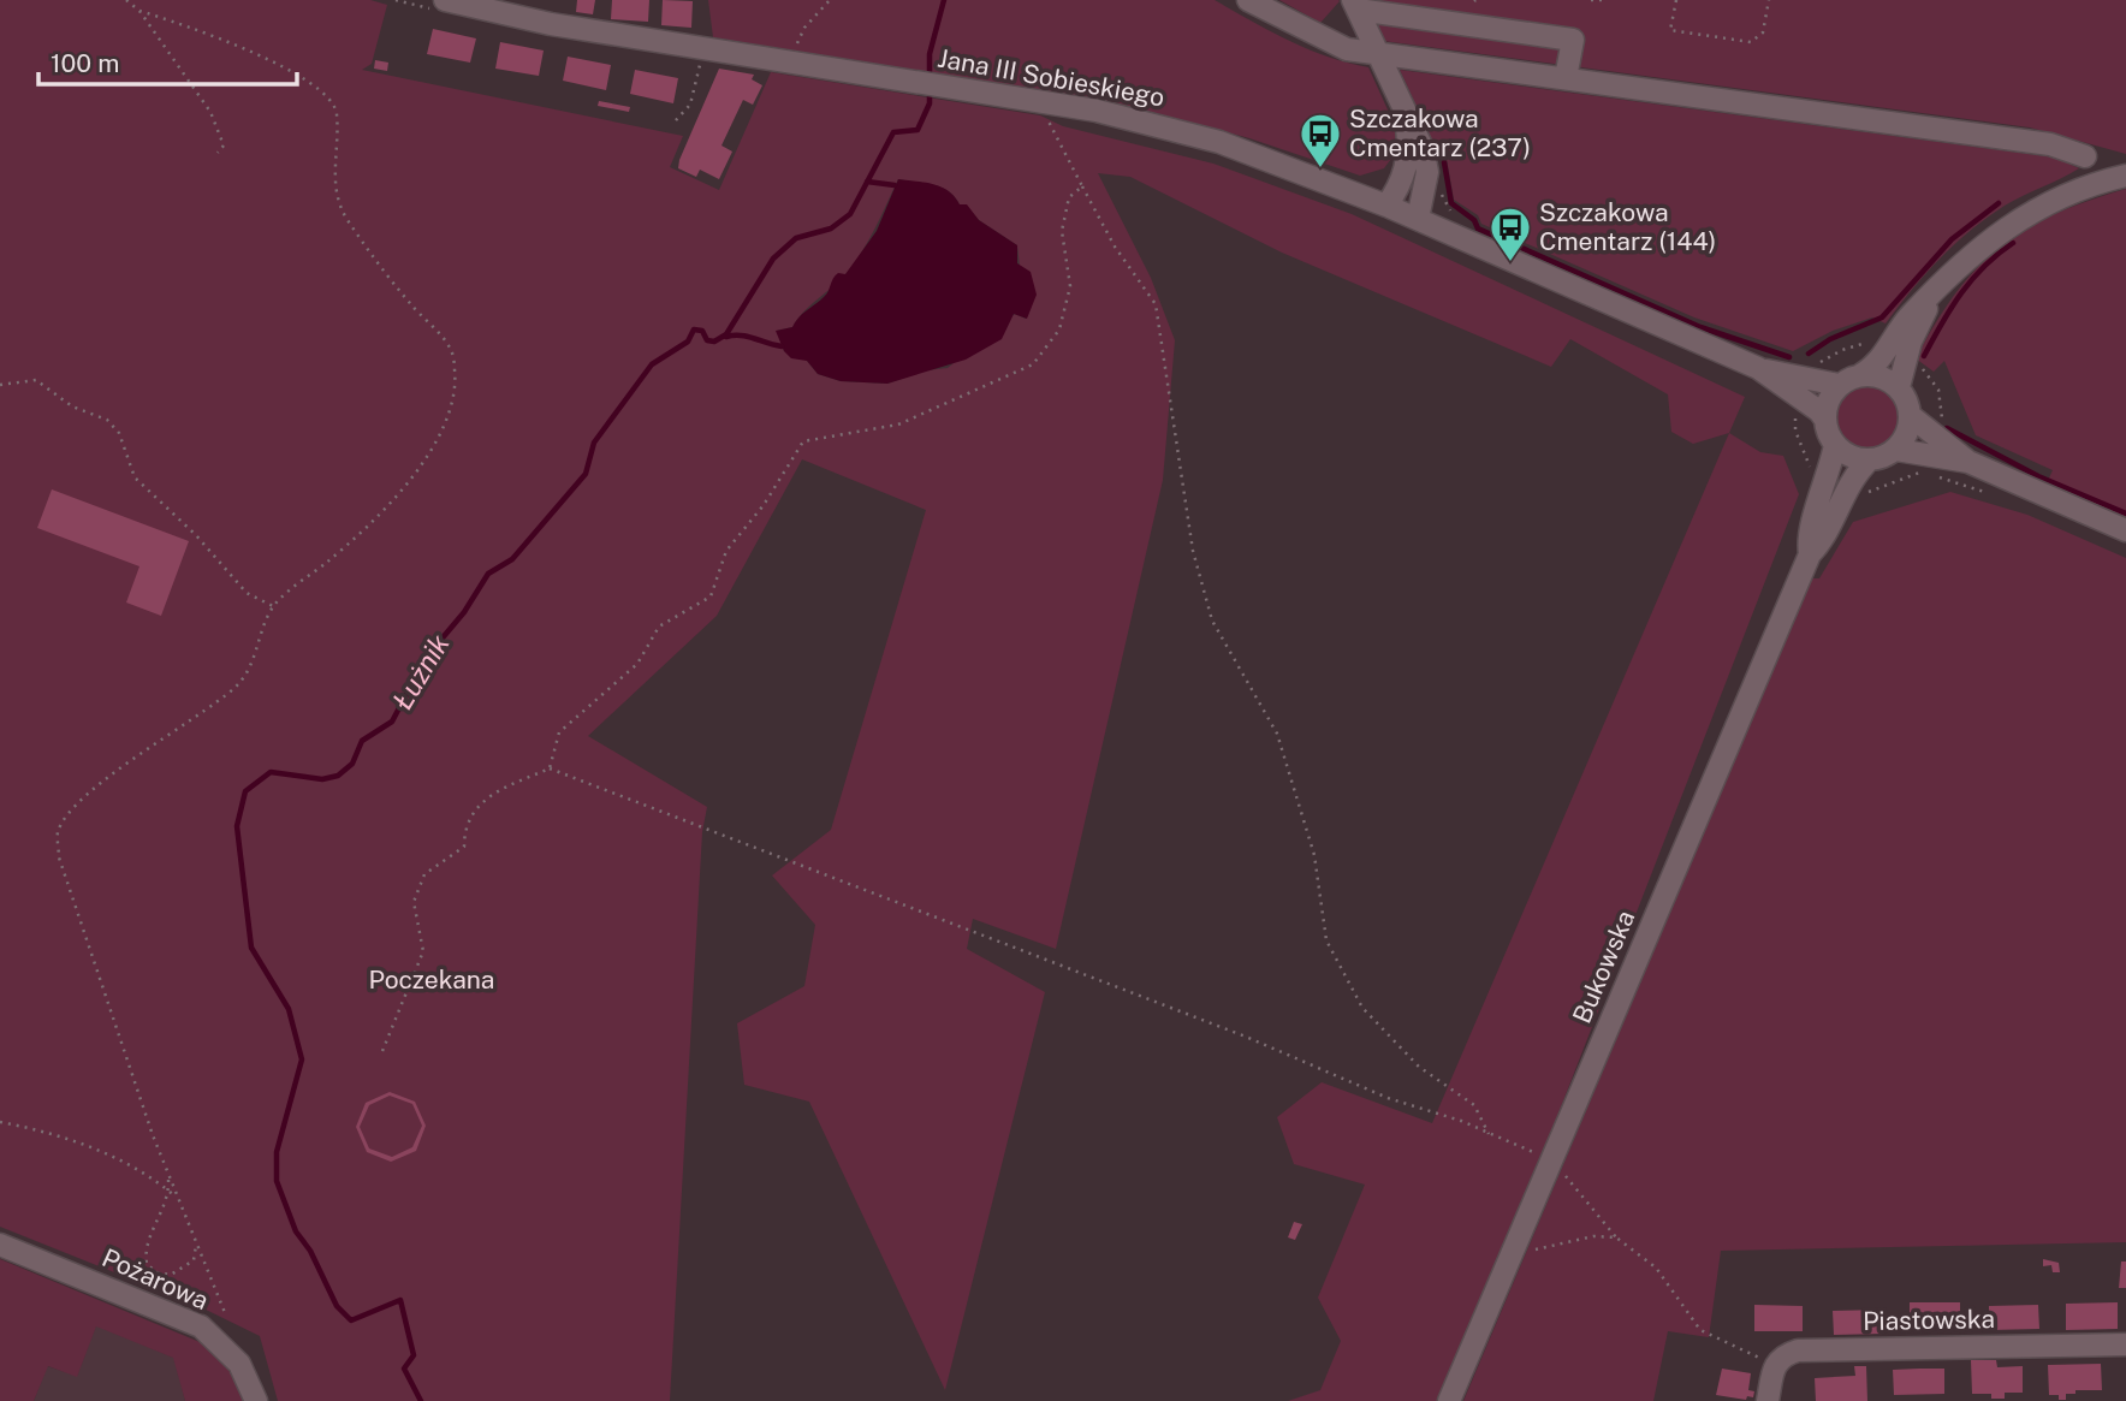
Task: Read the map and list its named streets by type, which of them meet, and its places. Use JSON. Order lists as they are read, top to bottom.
{
  "streets": {
    "street": [
      "Jana III Sobieskiego",
      "Bukowska",
      "Pożarowa",
      "Piastowska"
    ]
  },
  "water": ["Łużnik"],
  "parks": ["Poczekana"],
  "places": {
    "bus stop": ["Szczakowa Cmentarz (237)", "Szczakowa Cmentarz (144)"]
  },
  "scale_bar": "100 m"
}
